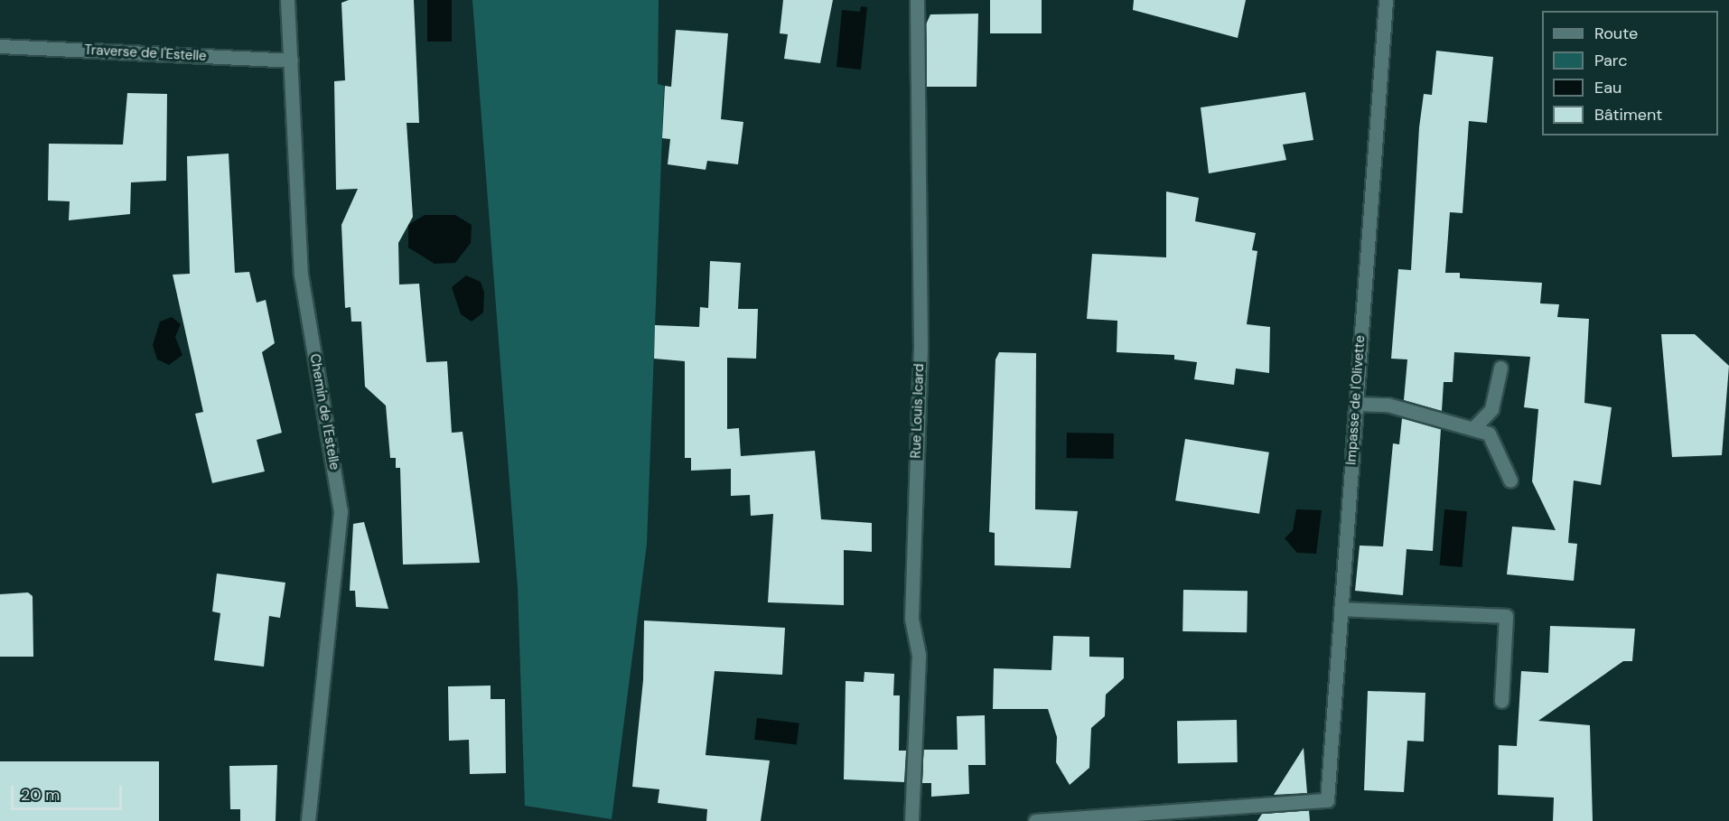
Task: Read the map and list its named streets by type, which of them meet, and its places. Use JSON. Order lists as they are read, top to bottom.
{
  "streets": {
    "street": [
      "Traverse de l'Estelle",
      "Impasse de l'Olivette",
      "Rue Louis Icard",
      "Chemin de l'Estelle"
    ]
  },
  "crossings": [
    ["Traverse de l'Estelle", "Chemin de l'Estelle"]
  ],
  "legend": [
    "Route",
    "Parc",
    "Eau",
    "Bâtiment"
  ],
  "scale_bar": "20 m"
}
